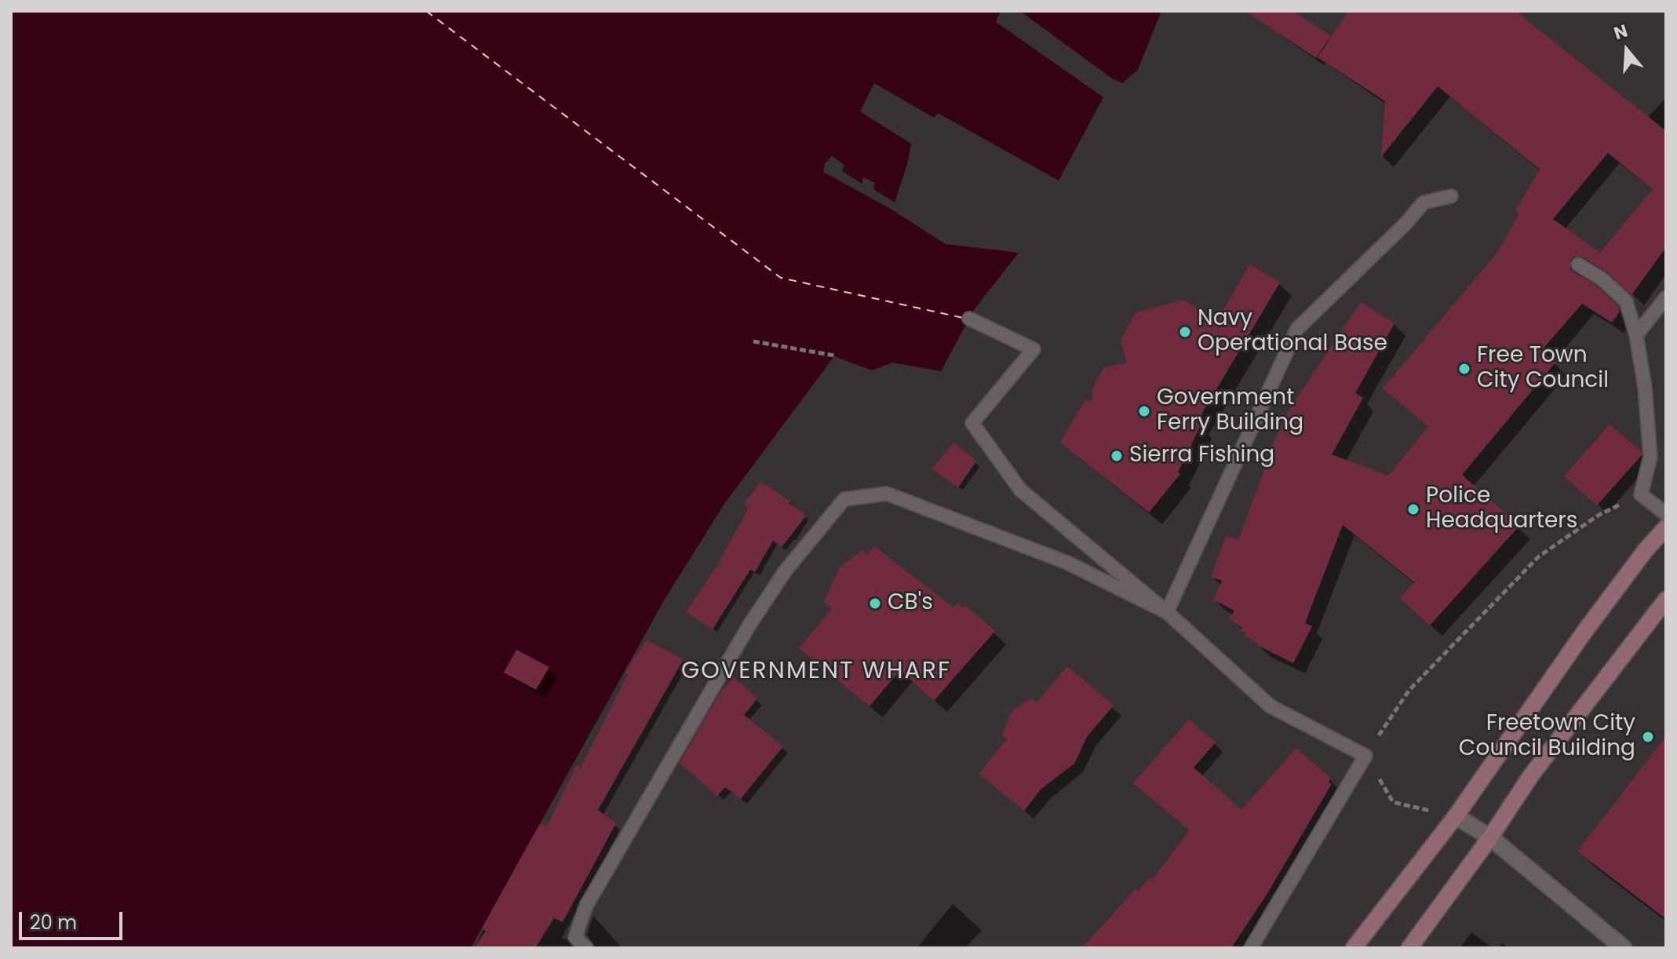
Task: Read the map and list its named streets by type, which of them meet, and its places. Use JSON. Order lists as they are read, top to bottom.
{
  "districts": ["GOVERNMENT WHARF"],
  "places": [
    "Navy Operational Base",
    "Free Town City Council",
    "Government Ferry Building",
    "Sierra Fishing",
    "Police Headquarters",
    "CB's",
    "Freetown City Council Building"
  ],
  "scale_bar": "20 m",
  "north": "top"
}
